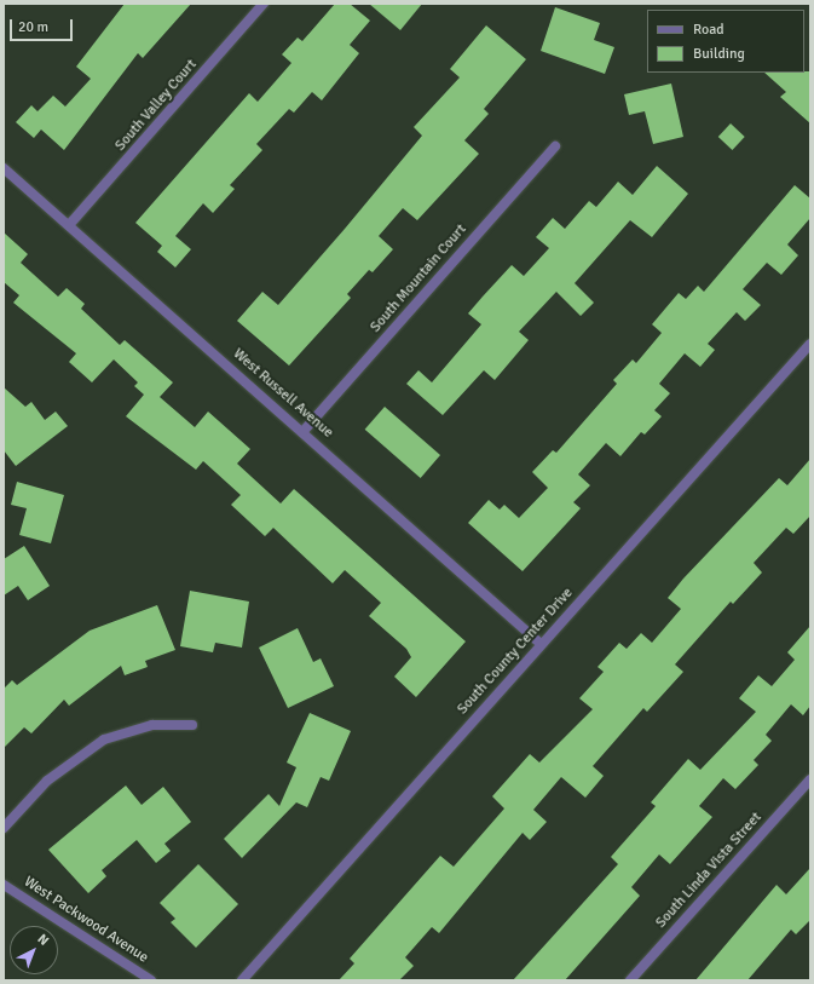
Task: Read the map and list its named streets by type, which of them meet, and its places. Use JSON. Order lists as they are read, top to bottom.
{
  "streets": {
    "street": [
      "South Valley Court",
      "South Mountain Court",
      "West Russell Avenue",
      "South County Center Drive",
      "South Linda Vista Street",
      "West Packwood Avenue"
    ]
  },
  "crossings": [
    ["South Valley Court", "West Russell Avenue"],
    ["South Mountain Court", "West Russell Avenue"],
    ["West Russell Avenue", "South County Center Drive"]
  ],
  "legend": ["Road", "Building"],
  "scale_bar": "20 m",
  "north": "top right"
}
